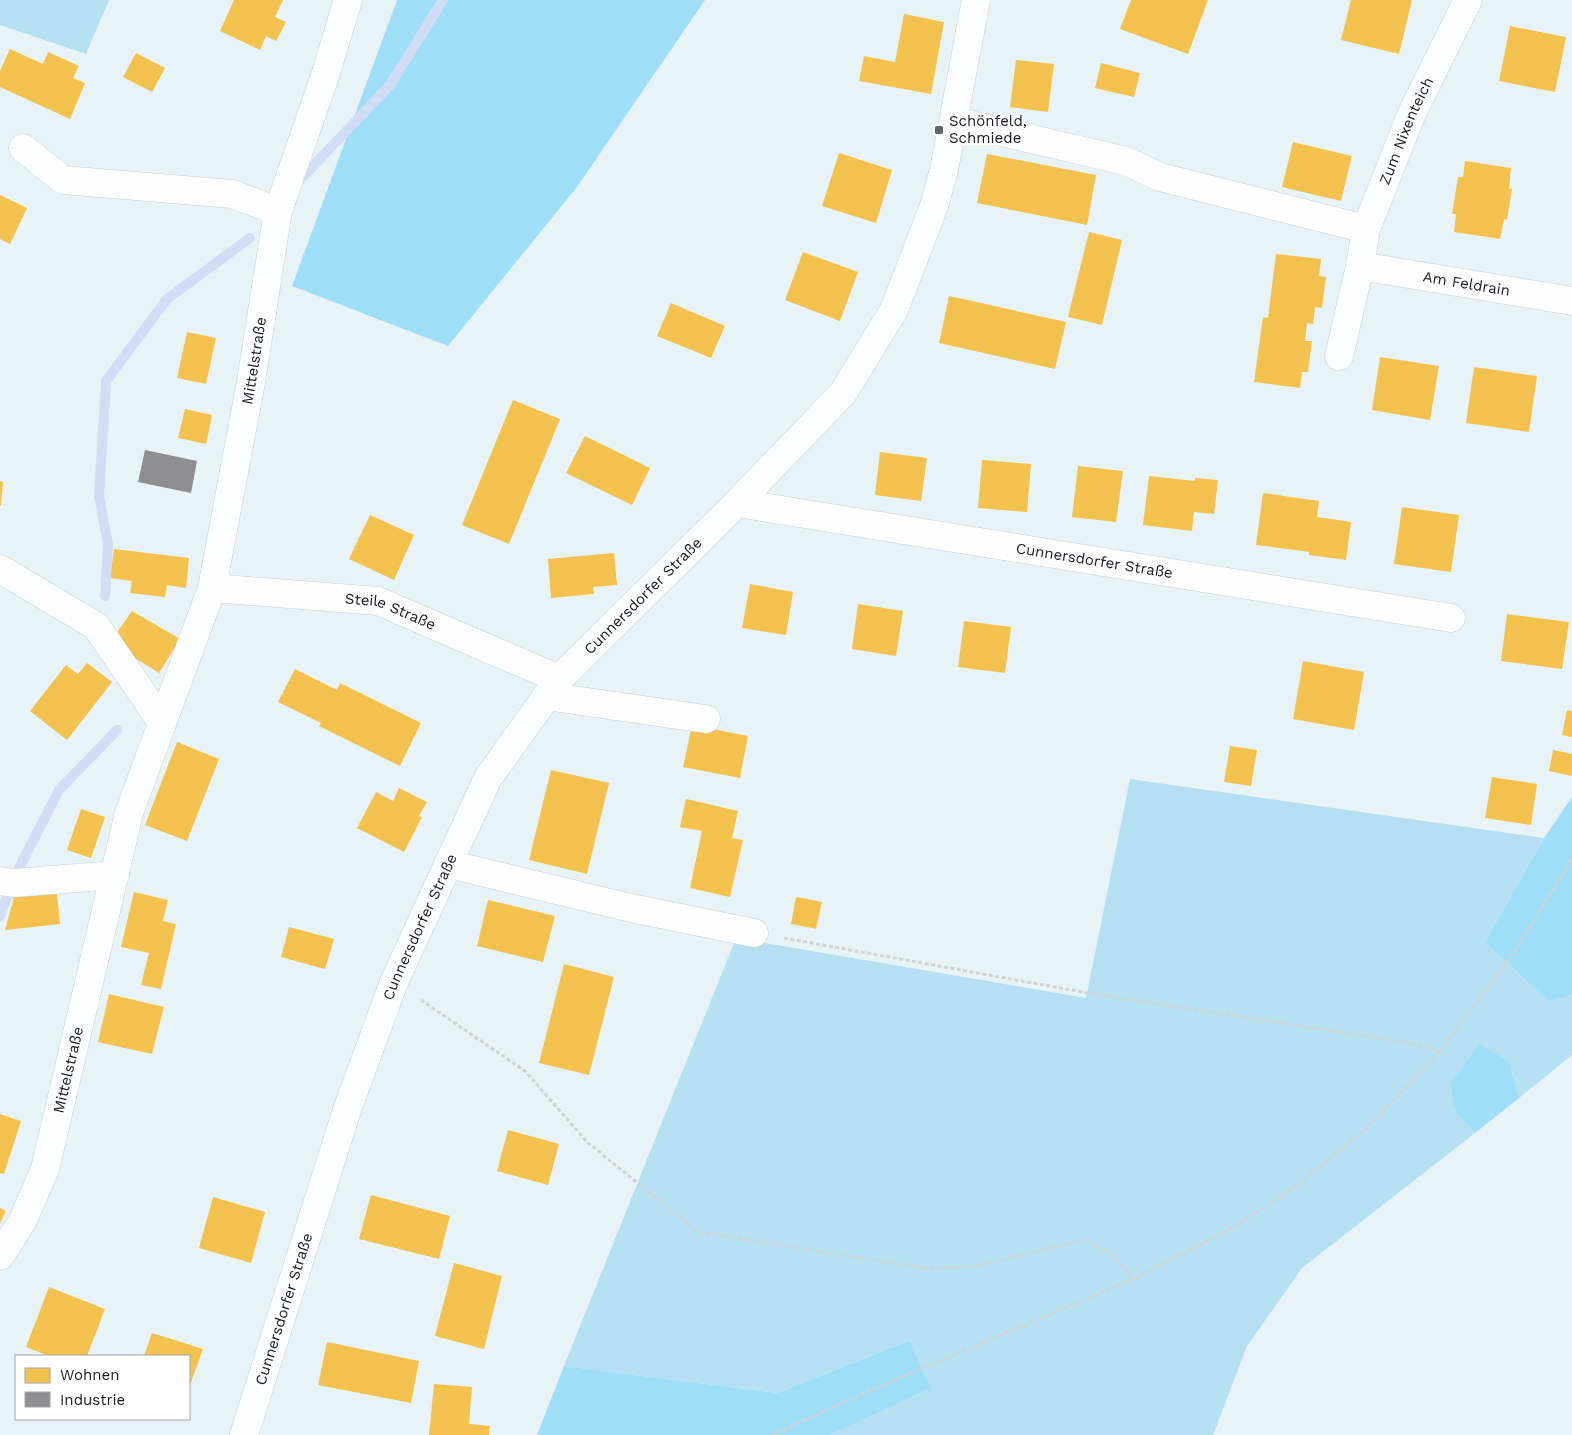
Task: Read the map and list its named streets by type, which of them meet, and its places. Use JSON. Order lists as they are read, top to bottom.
{
  "streets": {
    "street": [
      "Zum Nixenteich",
      "Am Feldrain",
      "Mittelstraße",
      "Cunnersdorfer Straße",
      "Steile Straße"
    ]
  },
  "crossings": [
    ["Zum Nixenteich", "Am Feldrain"],
    ["Mittelstraße", "Steile Straße"],
    ["Cunnersdorfer Straße", "Steile Straße"]
  ],
  "places": {
    "transit": ["Schönfeld, Schmiede"]
  },
  "legend": ["Wohnen", "Industrie"]
}
